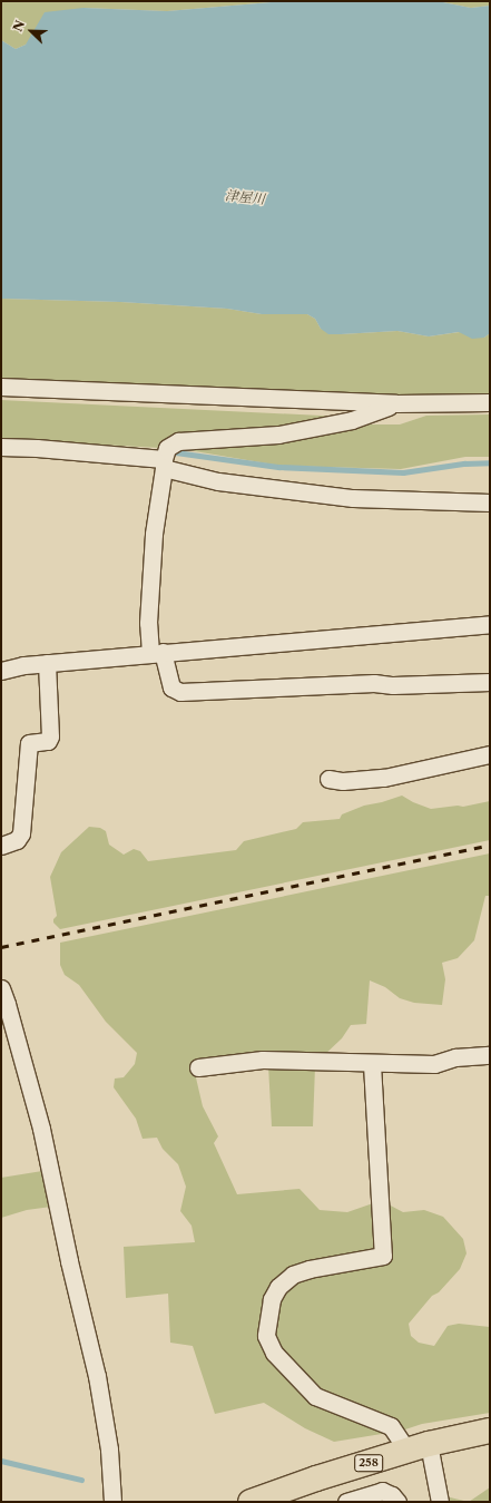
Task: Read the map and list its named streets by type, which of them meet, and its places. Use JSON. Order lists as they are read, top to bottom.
{
  "streets": {
    "highway": ["258"]
  },
  "water": ["津屋川"],
  "north": "top left"
}
